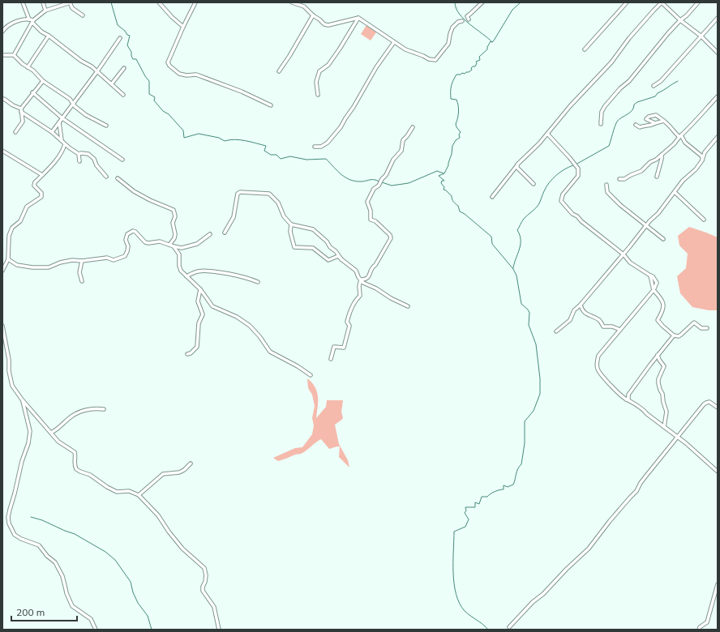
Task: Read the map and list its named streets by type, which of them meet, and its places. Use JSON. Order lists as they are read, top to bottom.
{
  "scale_bar": "200 m"
}
